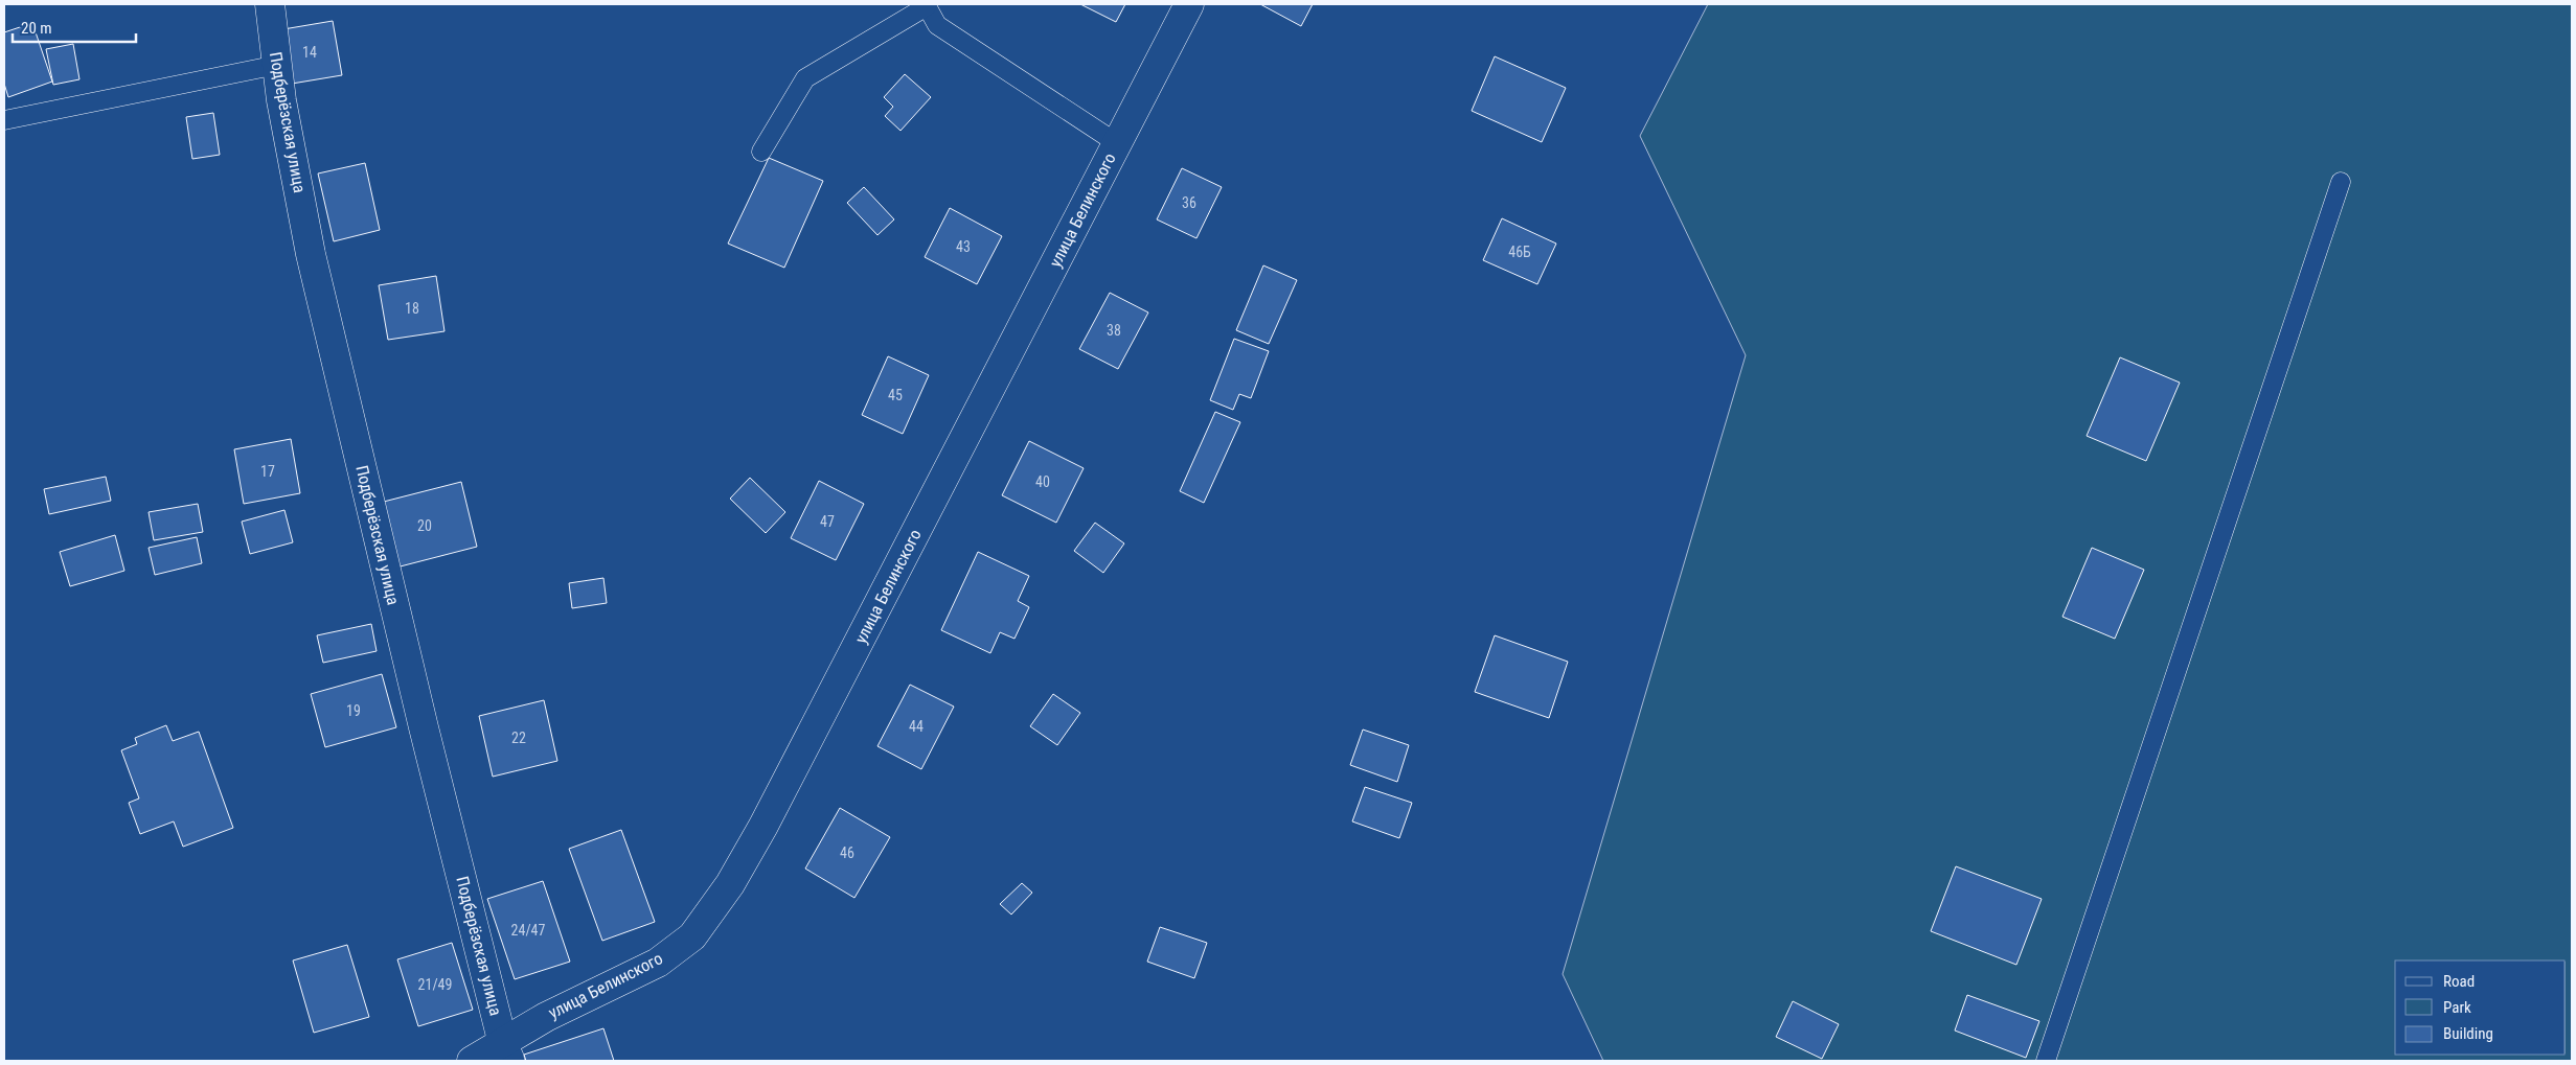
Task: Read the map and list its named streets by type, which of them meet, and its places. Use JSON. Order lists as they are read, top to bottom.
{
  "streets": {
    "street": ["Подберёзская улица", "улица Белинского"]
  },
  "crossings": [
    ["Подберёзская улица", "улица Белинского"]
  ],
  "house_numbers": [
    "14",
    "36",
    "43",
    "46Б",
    "18",
    "38",
    "45",
    "17",
    "40",
    "47",
    "20",
    "19",
    "44",
    "22",
    "46",
    "24/47",
    "21/49"
  ],
  "legend": ["Road", "Park", "Building"],
  "scale_bar": "20 m"
}
